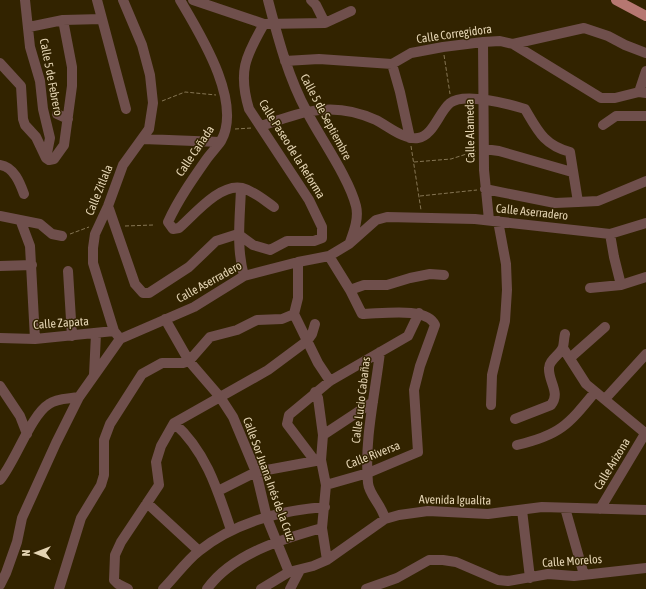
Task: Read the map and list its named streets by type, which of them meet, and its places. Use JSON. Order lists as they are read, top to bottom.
{
  "streets": {
    "street": [
      "Calle Corregidora",
      "Calle 5 de Febrero",
      "Calle 5 de Septiembre",
      "Calle Alameda",
      "Calle Paseo de la Reforma",
      "Calle Cañada",
      "Calle Zitlala",
      "Calle Aserradero",
      "Calle Zapata",
      "Calle Lucio Cabañas",
      "Calle Riversa",
      "Calle Arizona",
      "Calle Sor Juana Inés de la Cruz",
      "Avenida Igualita",
      "Calle Morelos"
    ]
  },
  "crossings": [
    ["Calle Corregidora", "Calle Alameda"],
    ["Calle 5 de Septiembre", "Calle Paseo de la Reforma"],
    ["Calle 5 de Septiembre", "Calle Aserradero"],
    ["Calle Alameda", "Calle Aserradero"],
    ["Calle Zitlala", "Calle Aserradero"],
    ["Calle Zitlala", "Calle Zapata"],
    ["Calle Aserradero", "Calle Zapata"],
    ["Calle Aserradero", "Calle Sor Juana Inés de la Cruz"],
    ["Calle Lucio Cabañas", "Calle Riversa"],
    ["Calle Lucio Cabañas", "Avenida Igualita"],
    ["Calle Arizona", "Avenida Igualita"],
    ["Calle Sor Juana Inés de la Cruz", "Avenida Igualita"]
  ],
  "north": "left"
}
